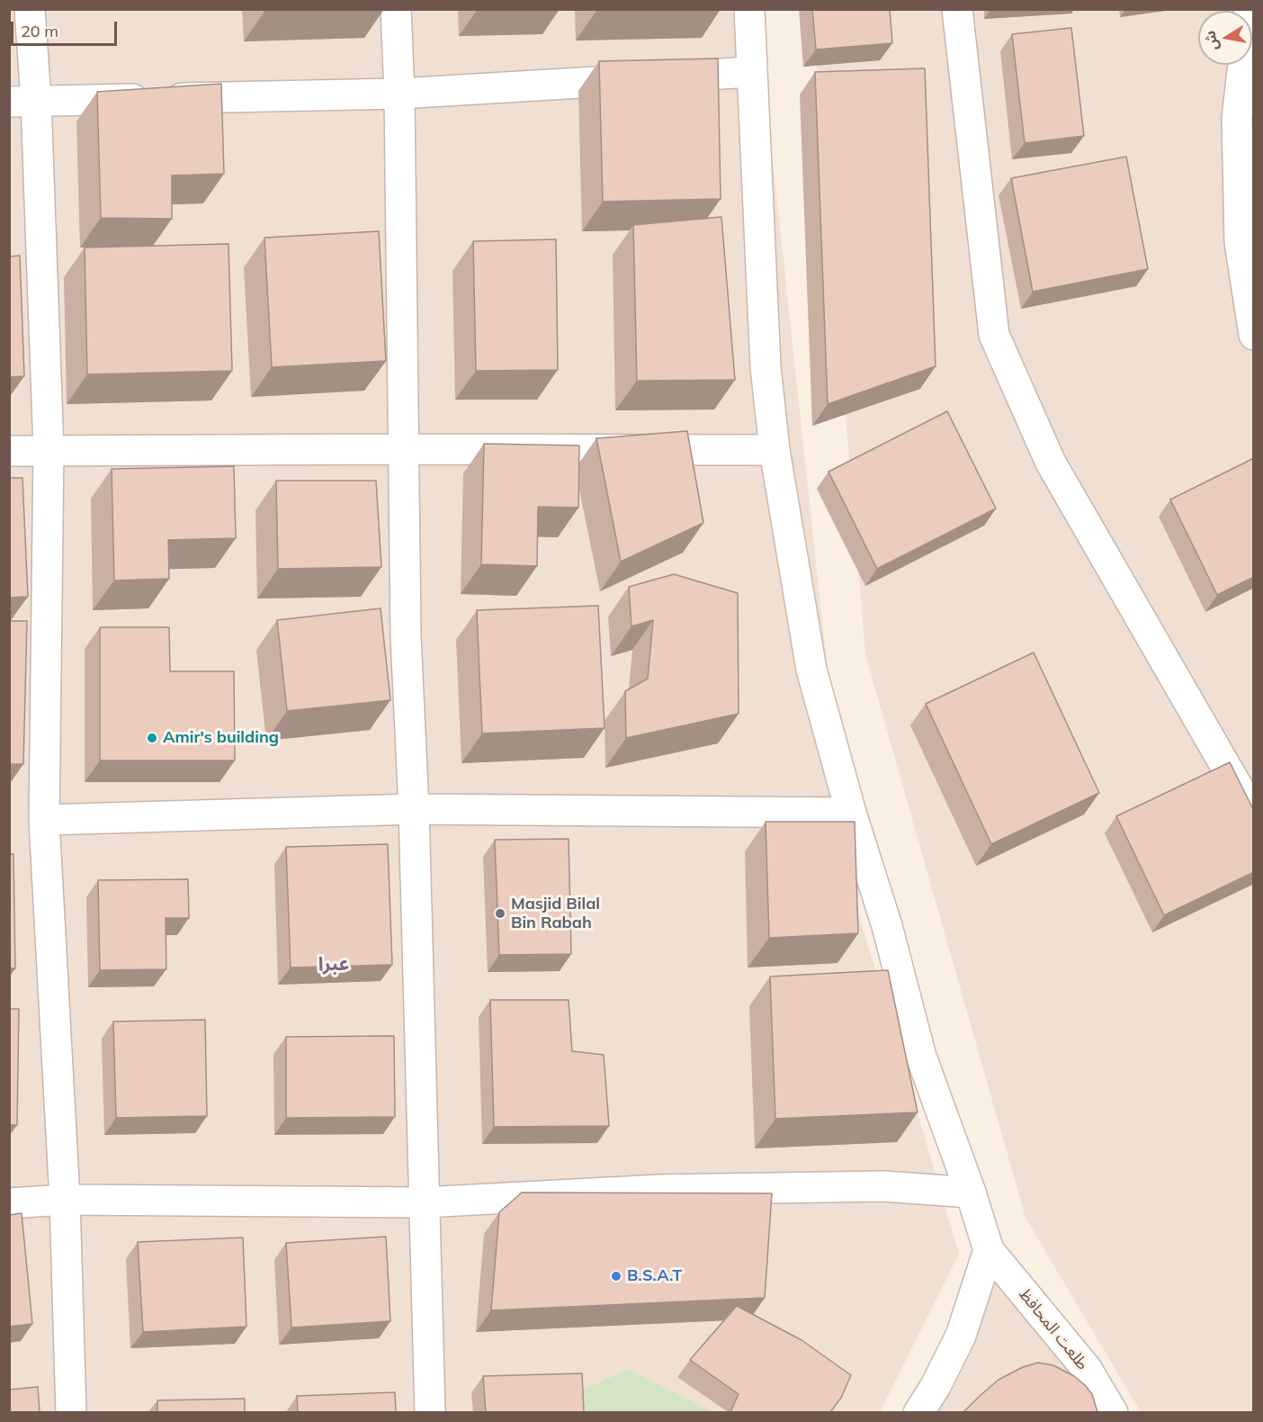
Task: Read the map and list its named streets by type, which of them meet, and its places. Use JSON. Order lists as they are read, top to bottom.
{
  "streets": {
    "street": ["طلعت المحافظ"]
  },
  "districts": ["عبرا"],
  "places": ["Amir's building", "Masjid Bilal Bin Rabah", "B.S.A.T"],
  "scale_bar": "20 m",
  "north": "left"
}
